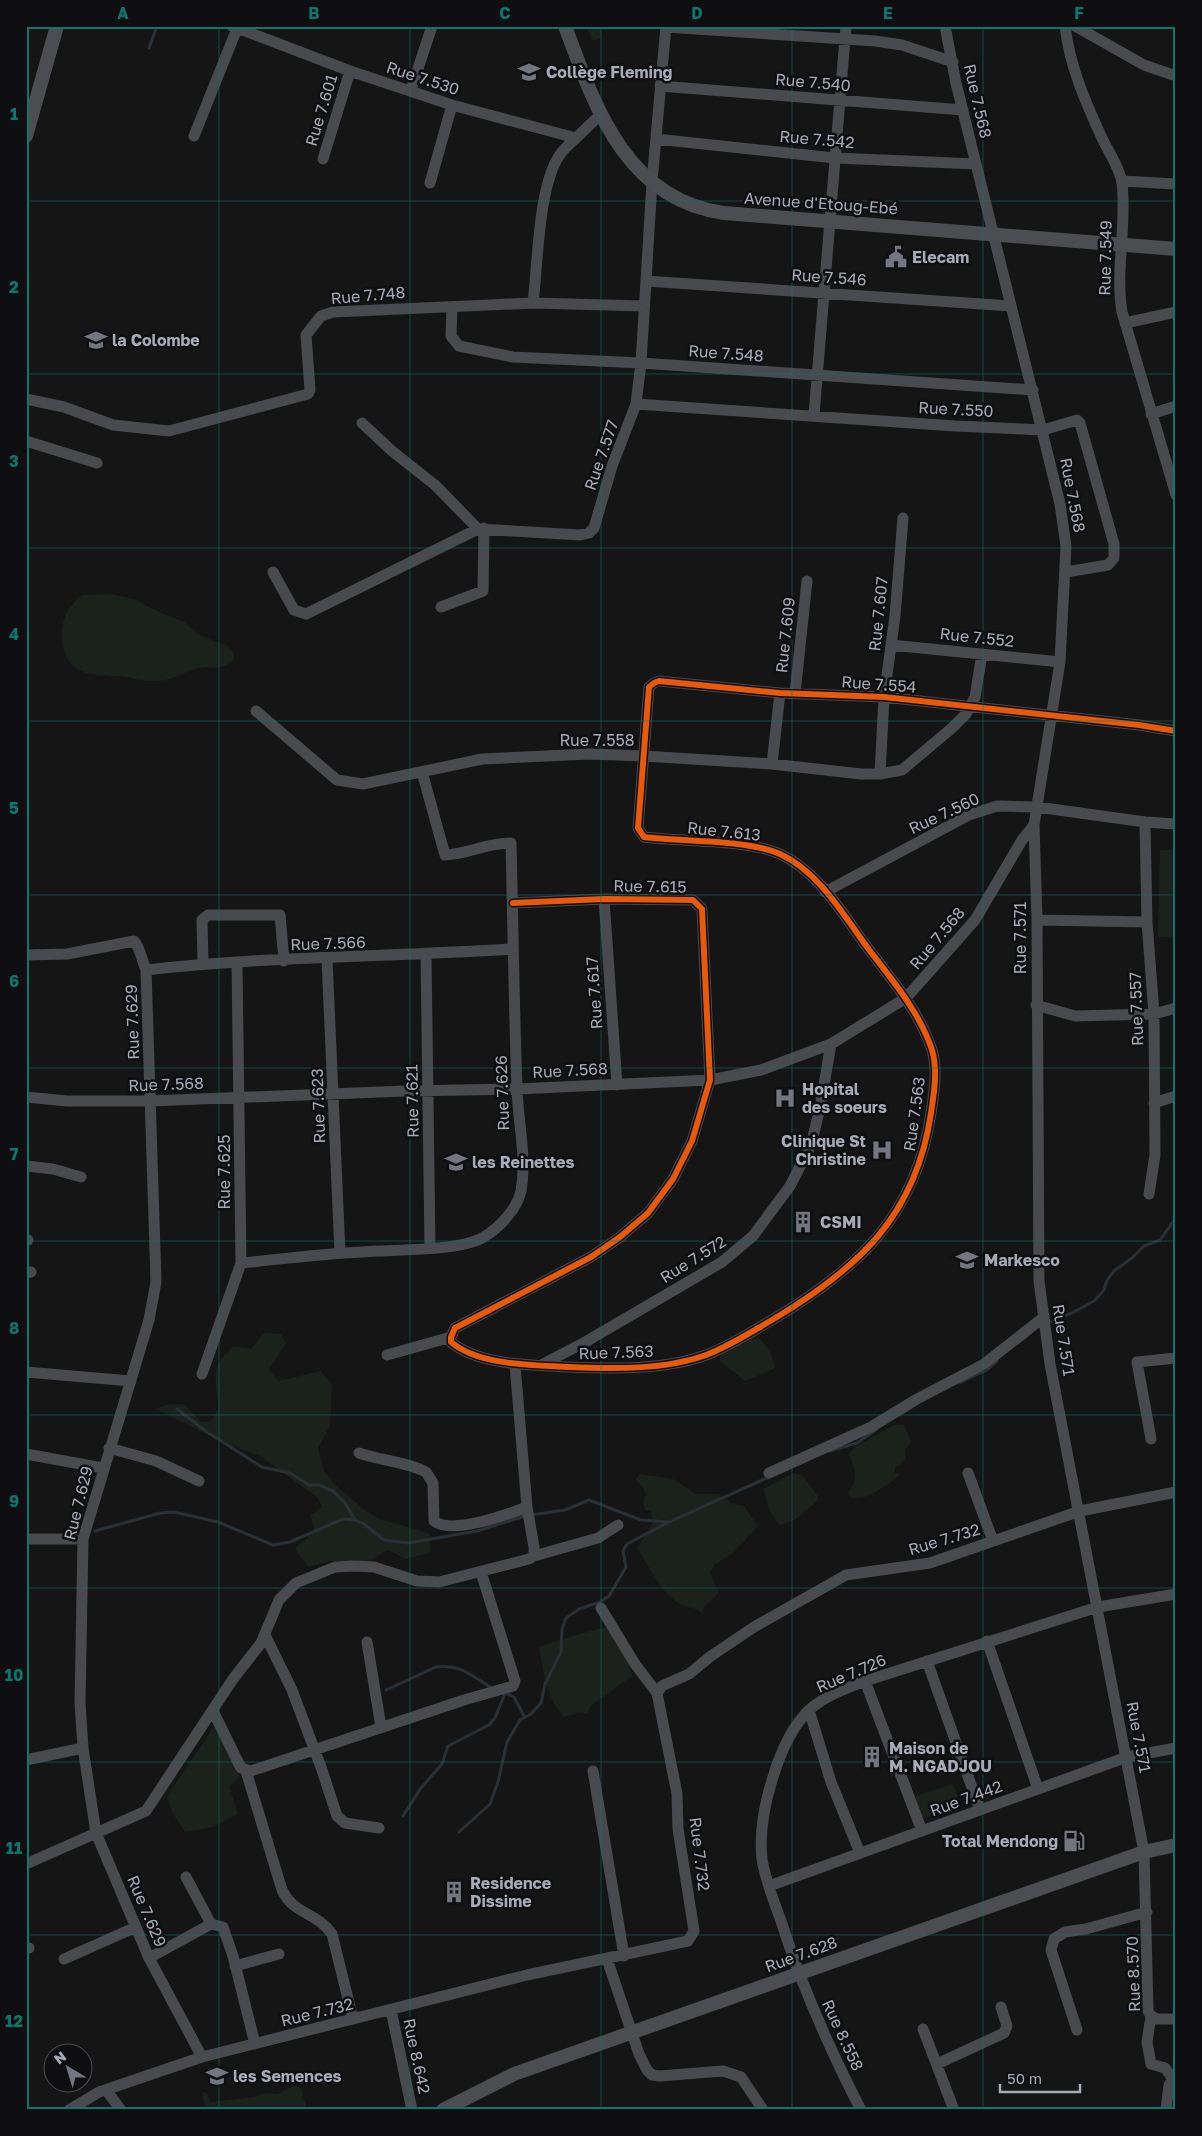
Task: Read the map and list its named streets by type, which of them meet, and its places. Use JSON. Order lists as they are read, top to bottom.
{
  "streets": {
    "main road": ["Avenue d'Etoug-Ebé", "Rue 7.628"],
    "street": [
      "Rue 7.530",
      "Rue 7.540",
      "Rue 7.568",
      "Rue 7.601",
      "Rue 7.542",
      "Rue 7.549",
      "Rue 7.546",
      "Rue 7.748",
      "Rue 7.548",
      "Rue 7.550",
      "Rue 7.577",
      "Rue 7.607",
      "Rue 7.609",
      "Rue 7.552",
      "Rue 7.554",
      "Rue 7.558",
      "Rue 7.560",
      "Rue 7.613",
      "Rue 7.615",
      "Rue 7.571",
      "Rue 7.566",
      "Rue 7.617",
      "Rue 7.557",
      "Rue 7.629",
      "Rue 7.626",
      "Rue 7.621",
      "Rue 7.623",
      "Rue 7.563",
      "Rue 7.625",
      "Rue 7.572",
      "Rue 7.732",
      "Rue 7.726",
      "Rue 7.442",
      "Rue 8.570",
      "Rue 8.558",
      "Rue 8.642"
    ]
  },
  "crossings": [
    ["Rue 7.530", "Rue 7.601"],
    ["Rue 7.540", "Rue 7.568"],
    ["Rue 7.540", "Rue 7.577"],
    ["Rue 7.568", "Rue 7.542"],
    ["Rue 7.568", "Avenue d'Etoug-Ebé"],
    ["Rue 7.568", "Rue 7.546"],
    ["Rue 7.568", "Rue 7.548"],
    ["Rue 7.568", "Rue 7.550"],
    ["Rue 7.568", "Rue 7.552"],
    ["Rue 7.568", "Rue 7.554"],
    ["Rue 7.568", "Rue 7.560"],
    ["Rue 7.568", "Rue 7.613"],
    ["Rue 7.568", "Rue 7.615"],
    ["Rue 7.568", "Rue 7.571"],
    ["Rue 7.568", "Rue 7.617"],
    ["Rue 7.568", "Rue 7.629"],
    ["Rue 7.568", "Rue 7.626"],
    ["Rue 7.568", "Rue 7.621"],
    ["Rue 7.568", "Rue 7.623"],
    ["Rue 7.568", "Rue 7.563"],
    ["Rue 7.568", "Rue 7.625"],
    ["Rue 7.568", "Rue 7.572"],
    ["Rue 7.542", "Rue 7.577"],
    ["Avenue d'Etoug-Ebé", "Rue 7.549"],
    ["Avenue d'Etoug-Ebé", "Rue 7.577"],
    ["Rue 7.546", "Rue 7.577"],
    ["Rue 7.748", "Rue 7.548"],
    ["Rue 7.748", "Rue 7.577"],
    ["Rue 7.548", "Rue 7.577"],
    ["Rue 7.550", "Rue 7.577"],
    ["Rue 7.607", "Rue 7.552"],
    ["Rue 7.607", "Rue 7.554"],
    ["Rue 7.607", "Rue 7.558"],
    ["Rue 7.609", "Rue 7.554"],
    ["Rue 7.609", "Rue 7.558"],
    ["Rue 7.554", "Rue 7.558"],
    ["Rue 7.554", "Rue 7.613"],
    ["Rue 7.558", "Rue 7.613"],
    ["Rue 7.558", "Rue 7.626"],
    ["Rue 7.560", "Rue 7.613"],
    ["Rue 7.560", "Rue 7.557"],
    ["Rue 7.613", "Rue 7.563"],
    ["Rue 7.615", "Rue 7.617"],
    ["Rue 7.615", "Rue 7.626"],
    ["Rue 7.571", "Rue 7.732"],
    ["Rue 7.571", "Rue 7.726"],
    ["Rue 7.571", "Rue 7.442"],
    ["Rue 7.571", "Rue 7.628"],
    ["Rue 7.571", "Rue 8.570"],
    ["Rue 7.566", "Rue 7.629"],
    ["Rue 7.566", "Rue 7.626"],
    ["Rue 7.566", "Rue 7.621"],
    ["Rue 7.566", "Rue 7.623"],
    ["Rue 7.566", "Rue 7.625"],
    ["Rue 7.629", "Rue 7.732"],
    ["Rue 7.626", "Rue 7.621"],
    ["Rue 7.626", "Rue 7.623"],
    ["Rue 7.626", "Rue 7.625"],
    ["Rue 7.563", "Rue 7.572"],
    ["Rue 7.732", "Rue 8.642"],
    ["Rue 7.726", "Rue 7.442"],
    ["Rue 7.726", "Rue 7.628"],
    ["Rue 7.726", "Rue 8.558"],
    ["Rue 7.628", "Rue 8.570"],
    ["Rue 7.628", "Rue 8.558"]
  ],
  "places": {
    "school or university": [
      "Collège Fleming",
      "la Colombe",
      "les Reinettes",
      "Markesco",
      "les Semences"
    ],
    "public building": ["Elecam"],
    "hospital": ["Hopital des soeurs", "Clinique St Christine"],
    "building": ["CSMI", "Maison de M. NGADJOU", "Residence Dissime"],
    "fuel station": ["Total Mendong"]
  },
  "scale_bar": "50 m",
  "north": "top left",
  "grid": {
    "columns": [
      "A",
      "B",
      "C",
      "D",
      "E",
      "F"
    ],
    "rows": [
      "1",
      "2",
      "3",
      "4",
      "5",
      "6",
      "7",
      "8",
      "9",
      "10",
      "11",
      "12"
    ]
  }
}
